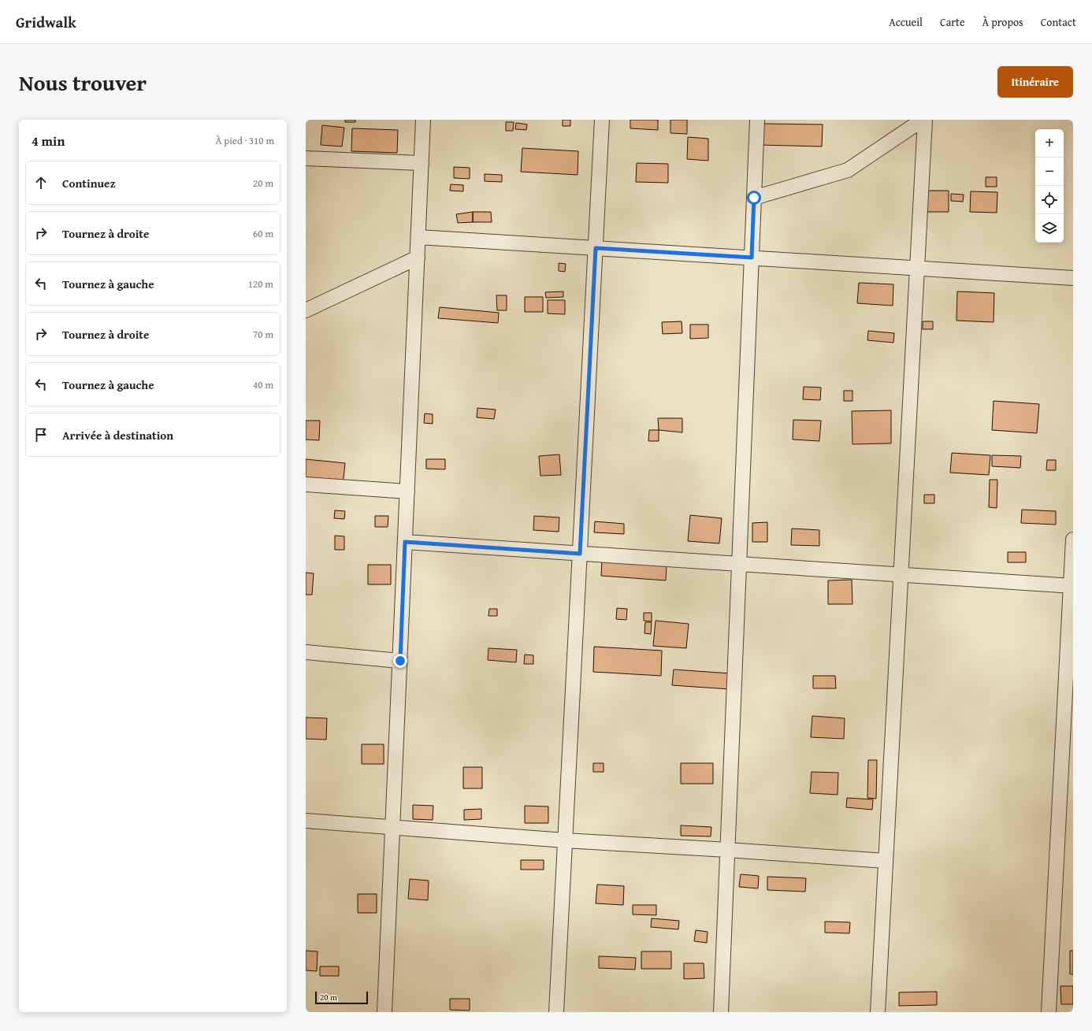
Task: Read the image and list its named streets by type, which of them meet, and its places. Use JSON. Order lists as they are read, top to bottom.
{
  "scale_bar": "20 m",
  "page": {
    "header": "Gridwalk",
    "nav": [
      "Accueil",
      "Carte",
      "À propos",
      "Contact"
    ],
    "title": "Nous trouver",
    "buttons": "Itinéraire",
    "heading": ["4 min", "À pied · 310 m"],
    "map_buttons": ["+", "−"],
    "list": [
      ["Continuez", "20 m"],
      ["Tournez à droite", "60 m"],
      ["Tournez à gauche", "120 m"],
      ["Tournez à droite", "70 m"],
      ["Tournez à gauche", "40 m"],
      "Arrivée à destination"
    ],
    "scale": "20 m"
  }
}
